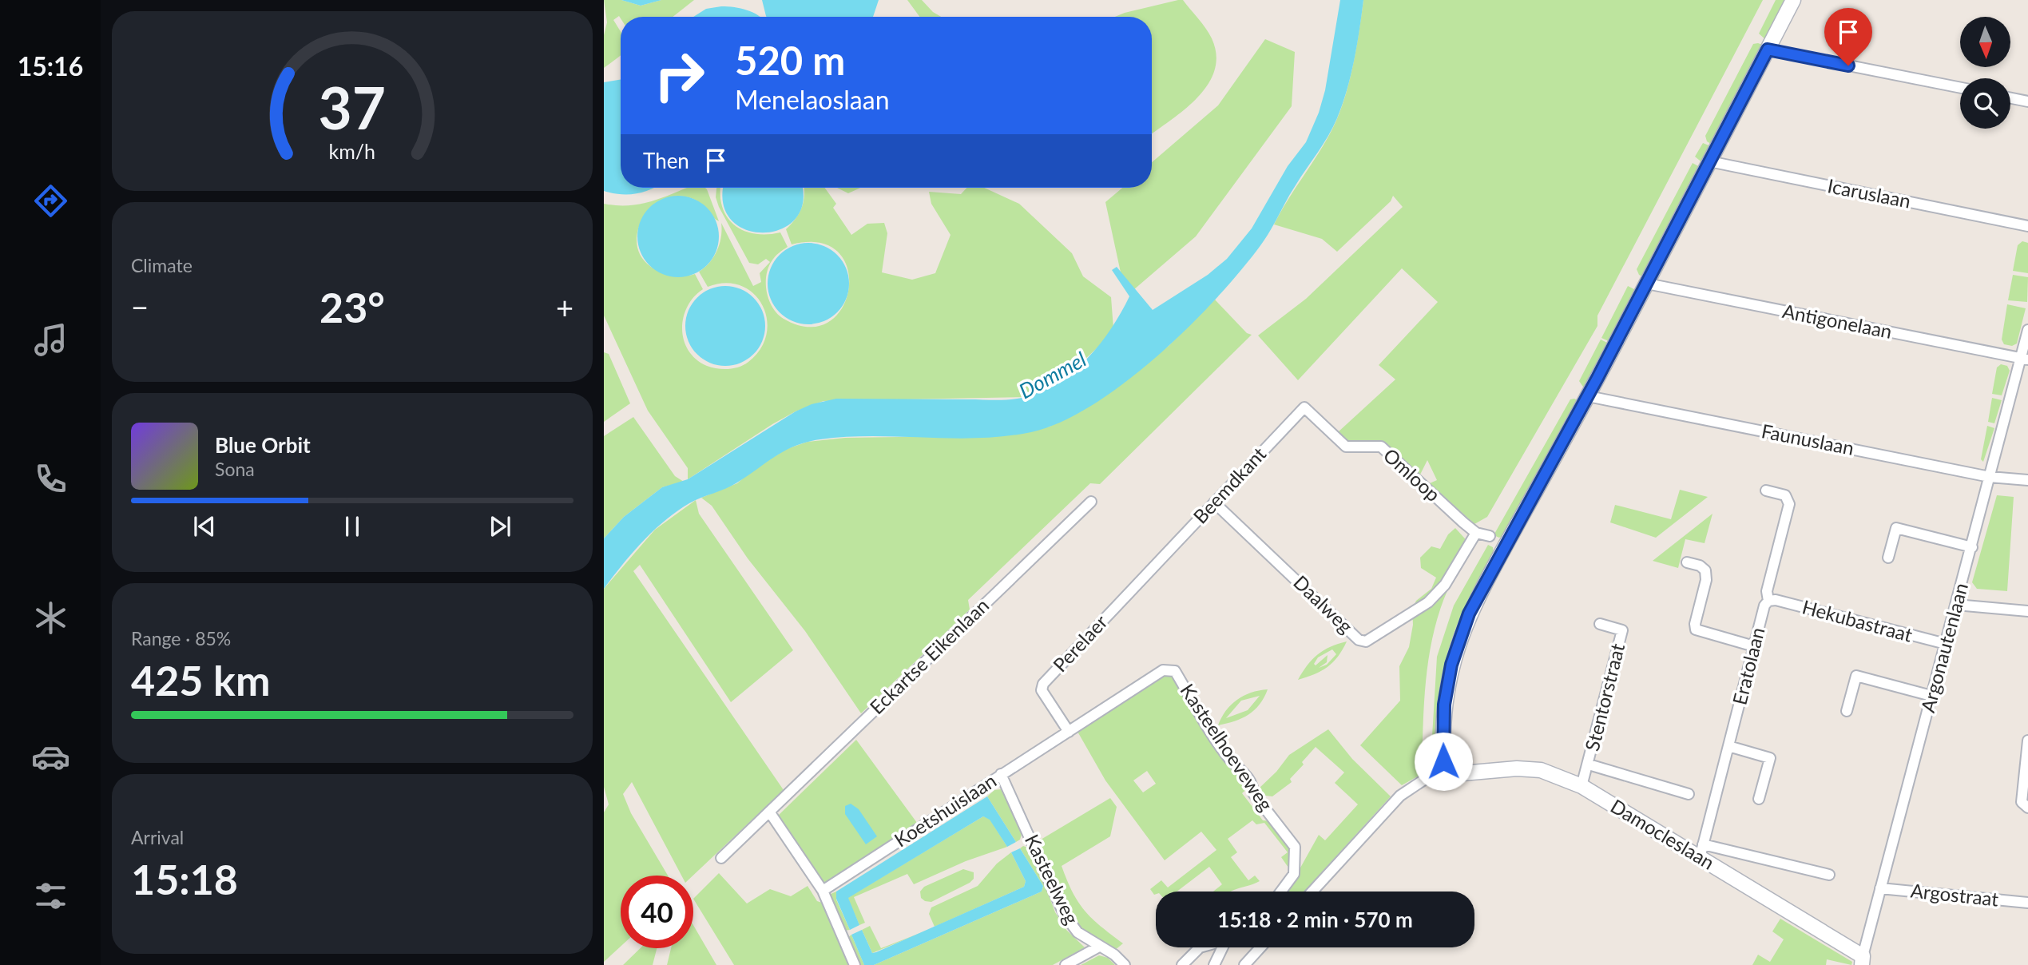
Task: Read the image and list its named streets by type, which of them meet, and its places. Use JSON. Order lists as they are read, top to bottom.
{
  "streets": {
    "street": [
      "Icaruslaan",
      "Antigonelaan",
      "Faunuslaan",
      "Omloop",
      "Beemdkant",
      "Daalweg",
      "Hekubastraat",
      "Perelaer",
      "Argonautenlaan",
      "Eckartse Eikenlaan",
      "Eratolaan",
      "Stentorstraat",
      "Kasteelhoeveweg",
      "Koetshuislaan",
      "Damocleslaan",
      "Kasteelweg",
      "Argostraat"
    ]
  },
  "crossings": [
    ["Antigonelaan", "Argonautenlaan"],
    ["Faunuslaan", "Argonautenlaan"],
    ["Omloop", "Beemdkant"],
    ["Omloop", "Daalweg"],
    ["Beemdkant", "Daalweg"],
    ["Beemdkant", "Perelaer"],
    ["Hekubastraat", "Argonautenlaan"],
    ["Hekubastraat", "Eratolaan"],
    ["Perelaer", "Kasteelhoeveweg"],
    ["Perelaer", "Koetshuislaan"],
    ["Argonautenlaan", "Damocleslaan"],
    ["Argonautenlaan", "Argostraat"],
    ["Eratolaan", "Damocleslaan"],
    ["Stentorstraat", "Damocleslaan"],
    ["Kasteelhoeveweg", "Koetshuislaan"],
    ["Koetshuislaan", "Kasteelweg"]
  ],
  "water": ["Dommel"],
  "north": "bottom",
  "page": {
    "tabs": "15:16",
    "turn": ["520 m", "Menelaoslaan"],
    "then": "Then",
    "tile": [
      "Climate",
      ["Range · 85%", "425 km"],
      ["Arrival", "15:18"]
    ],
    "heat": ["−", "23°", "+"],
    "song": ["Blue Orbit", "Sona"],
    "limit": "40",
    "trip": "15:18 · 2 min · 570 m",
    "gauge": ["37", "km/h"]
  }
}
